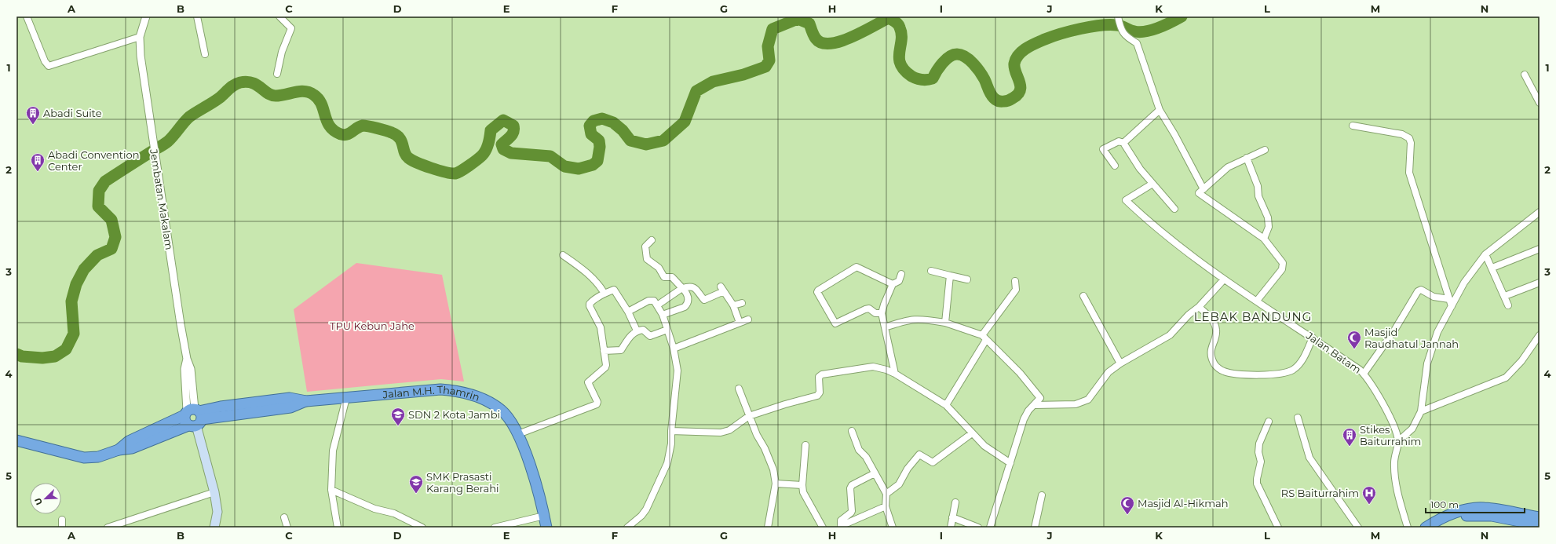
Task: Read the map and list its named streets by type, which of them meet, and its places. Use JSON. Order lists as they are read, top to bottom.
{
  "streets": {
    "highway": ["Jalan M.H. Thamrin"],
    "street": ["Jembatan Makalam", "Jalan Batam"]
  },
  "crossings": [
    ["Jembatan Makalam", "Jalan M.H. Thamrin"]
  ],
  "districts": ["LEBAK BANDUNG"],
  "parks": ["TPU Kebun Jahe"],
  "places": {
    "building": ["Abadi Suite", "Abadi Convention Center", "Stikes Baiturrahim"],
    "mosque": ["Masjid Raudhatul Jannah", "Masjid Al-Hikmah"],
    "school or university": ["SDN 2 Kota Jambi", "SMK Prasasti Karang Berahi"],
    "hospital": ["RS Baiturrahim"]
  },
  "scale_bar": "100 m",
  "north": "bottom left",
  "grid": {
    "columns": [
      "A",
      "B",
      "C",
      "D",
      "E",
      "F",
      "G",
      "H",
      "I",
      "J",
      "K",
      "L",
      "M",
      "N"
    ],
    "rows": [
      "1",
      "2",
      "3",
      "4",
      "5"
    ]
  }
}
